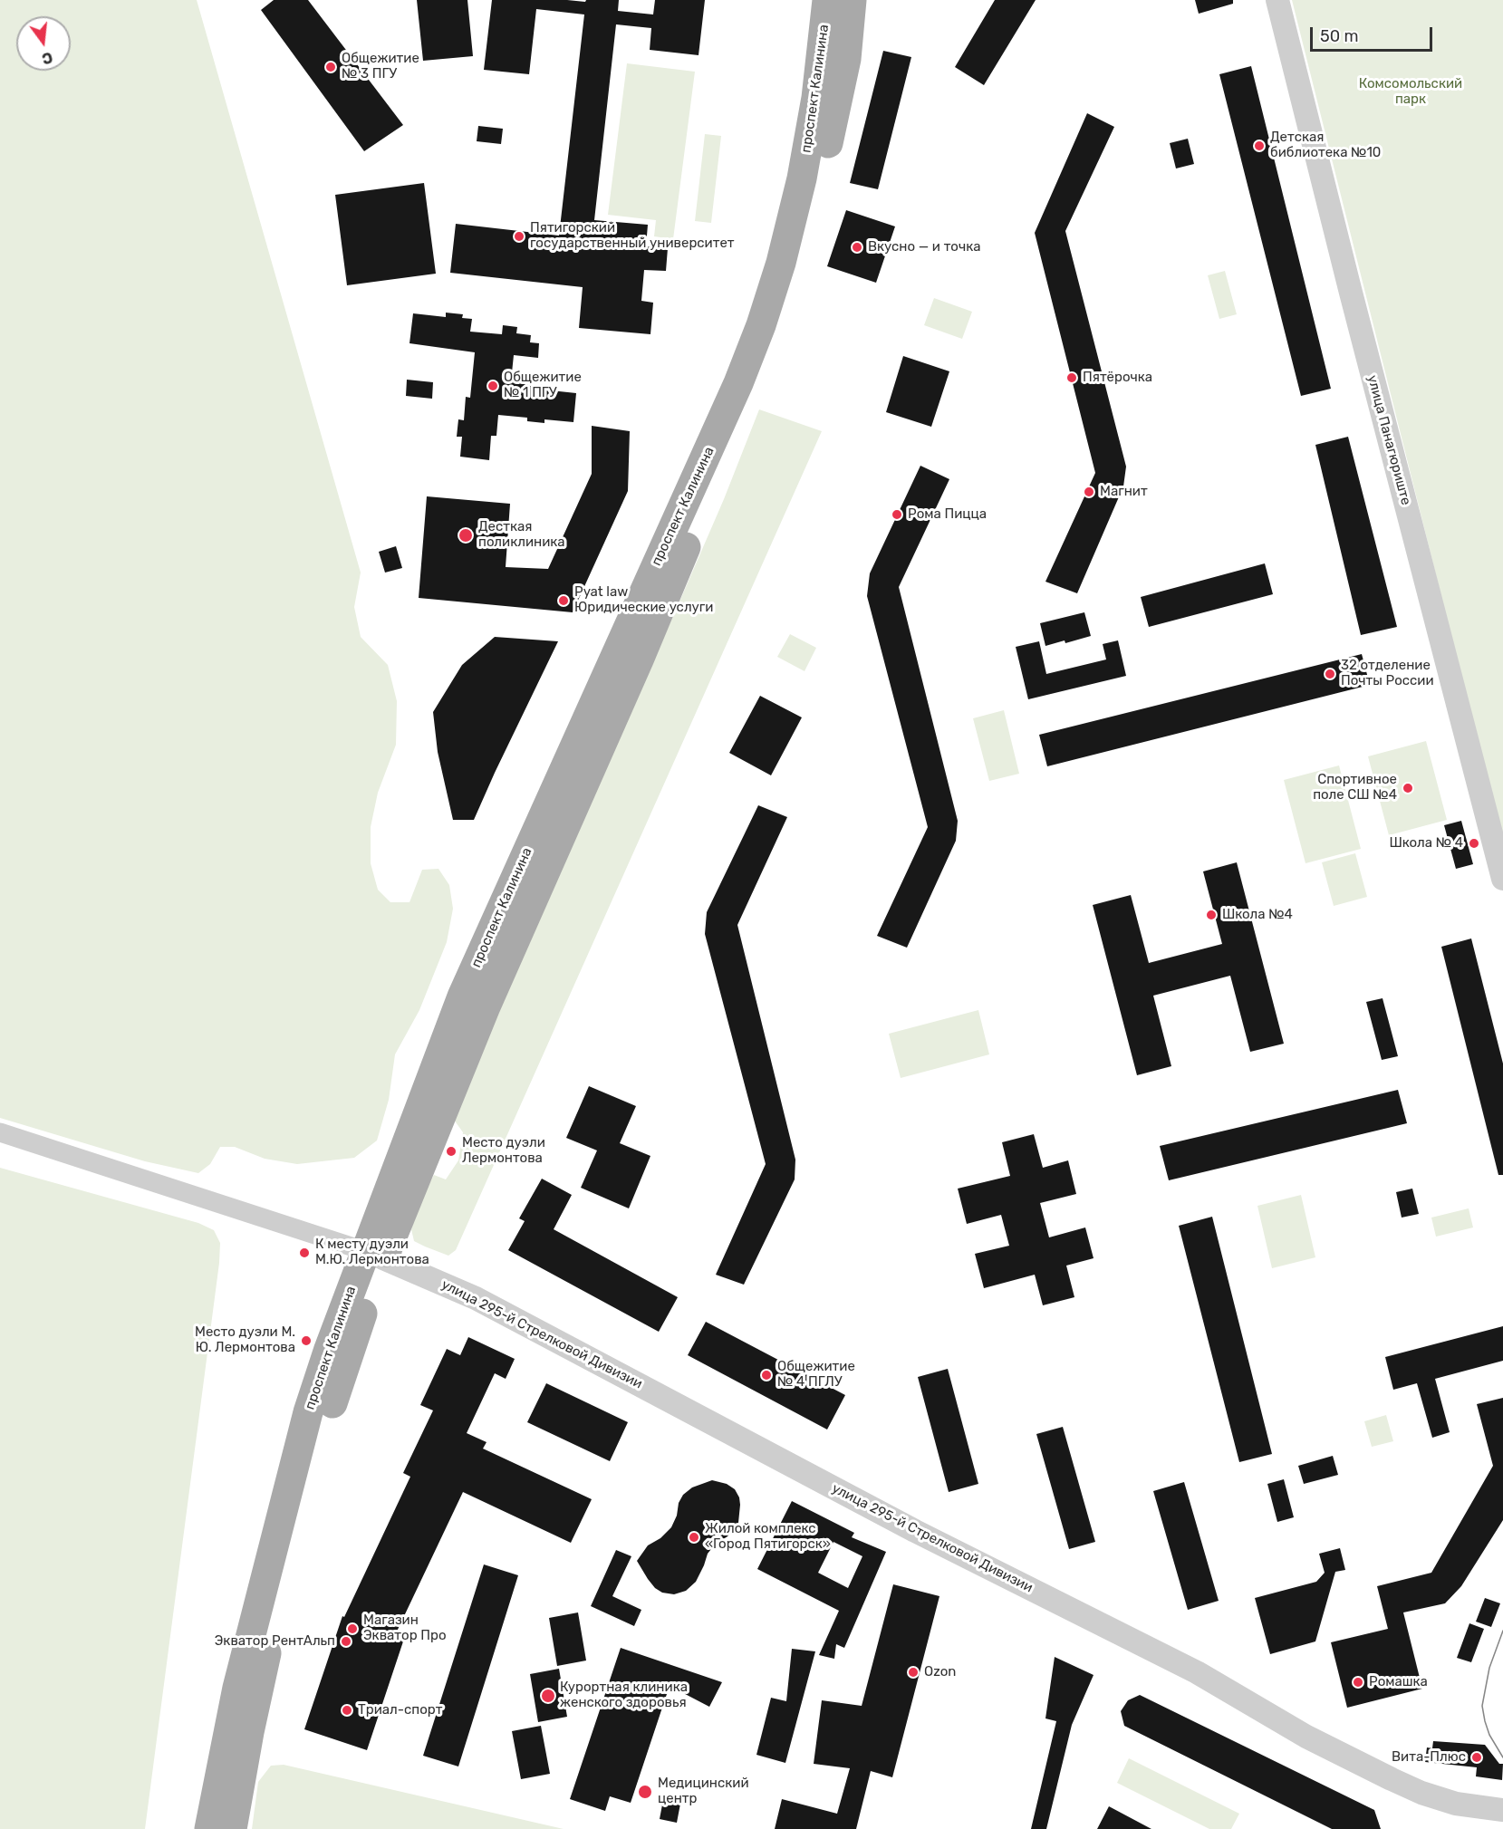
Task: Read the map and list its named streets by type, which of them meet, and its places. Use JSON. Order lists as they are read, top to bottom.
{
  "streets": {
    "main road": ["проспект Калинина"],
    "street": ["улица Панагюриште", "улица 295-й Стрелковой Дивизии"]
  },
  "crossings": [
    ["проспект Калинина", "улица 295-й Стрелковой Дивизии"]
  ],
  "parks": ["Комсомольский парк"],
  "places": [
    "Общежитие № 3 ПГУ",
    "Детская библиотека №10",
    "Пятигорский государственный университет",
    "Вкусно — и точка",
    "Пятёрочка",
    "Общежитие № 1 ПГУ",
    "Магнит",
    "Рома Пицца",
    "Десткая поликлиника",
    "Pyat law Юридические услуги",
    "32 отделение Почты России",
    "Спортивное поле СШ №4",
    "Школа № 4",
    "Школа №4",
    "Место дуэли Лермонтова",
    "К месту дуэли М.Ю. Лермонтова",
    "Место дуэли М. Ю. Лермонтова",
    "Общежитие № 4 ПГЛУ",
    "Жилой комплекс «Город Пятигорск»",
    "Магазин Экватор Про",
    "Экватор РентАльп",
    "Ozon",
    "Ромашка",
    "Курортная клиника женского здоровья",
    "Триал-спорт",
    "Вита-Плюс",
    "Медицинский центр"
  ],
  "scale_bar": "50 m",
  "north": "bottom"
}
